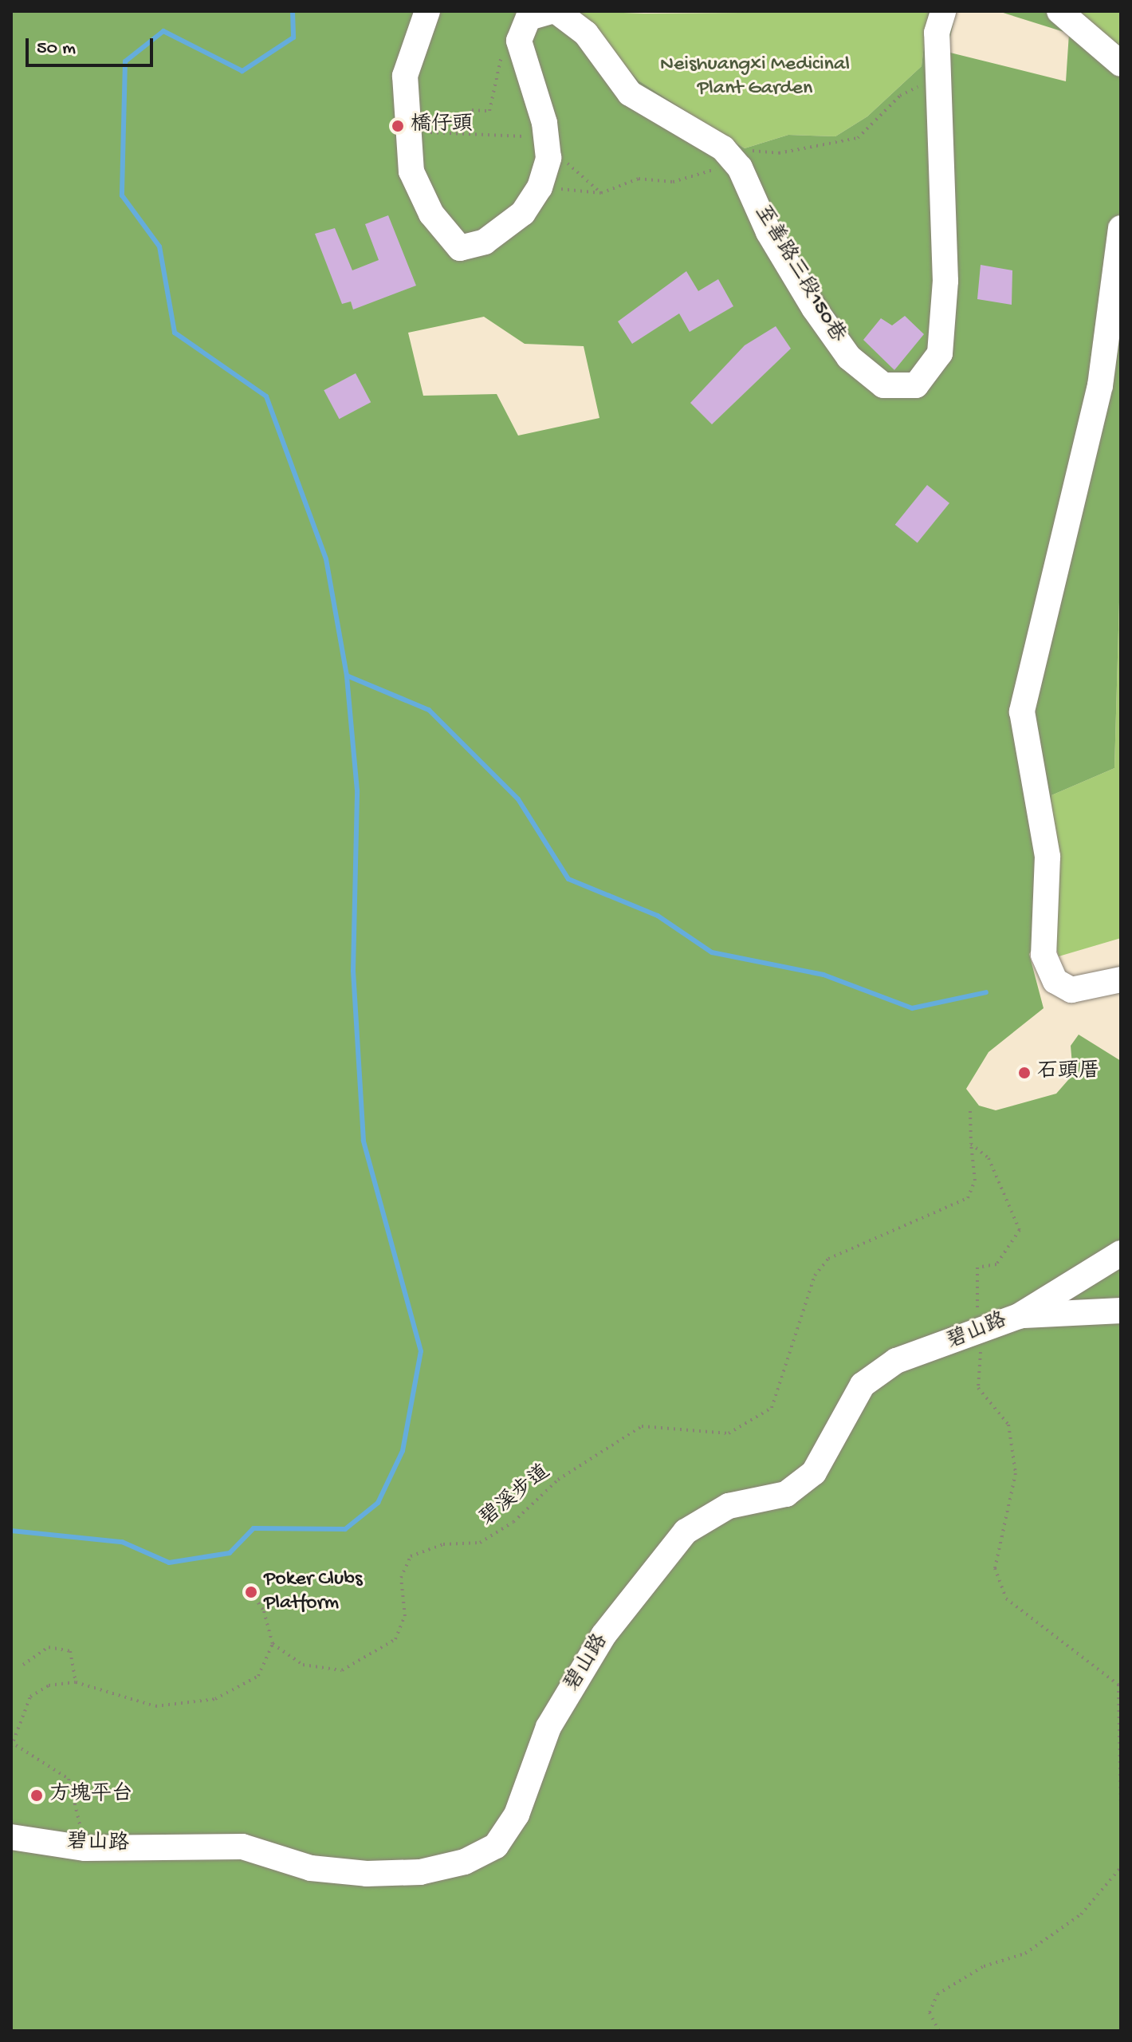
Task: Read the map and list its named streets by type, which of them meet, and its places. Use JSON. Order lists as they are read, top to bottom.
{
  "streets": {
    "street": ["至善路三段150巷", "碧山路"],
    "path": ["碧溪步道"]
  },
  "parks": ["Neishuangxi Medicinal Plant Garden"],
  "places": [
    "橋仔頭",
    "石頭厝",
    "Poker Clubs Platform",
    "方塊平台"
  ],
  "scale_bar": "50 m"
}
